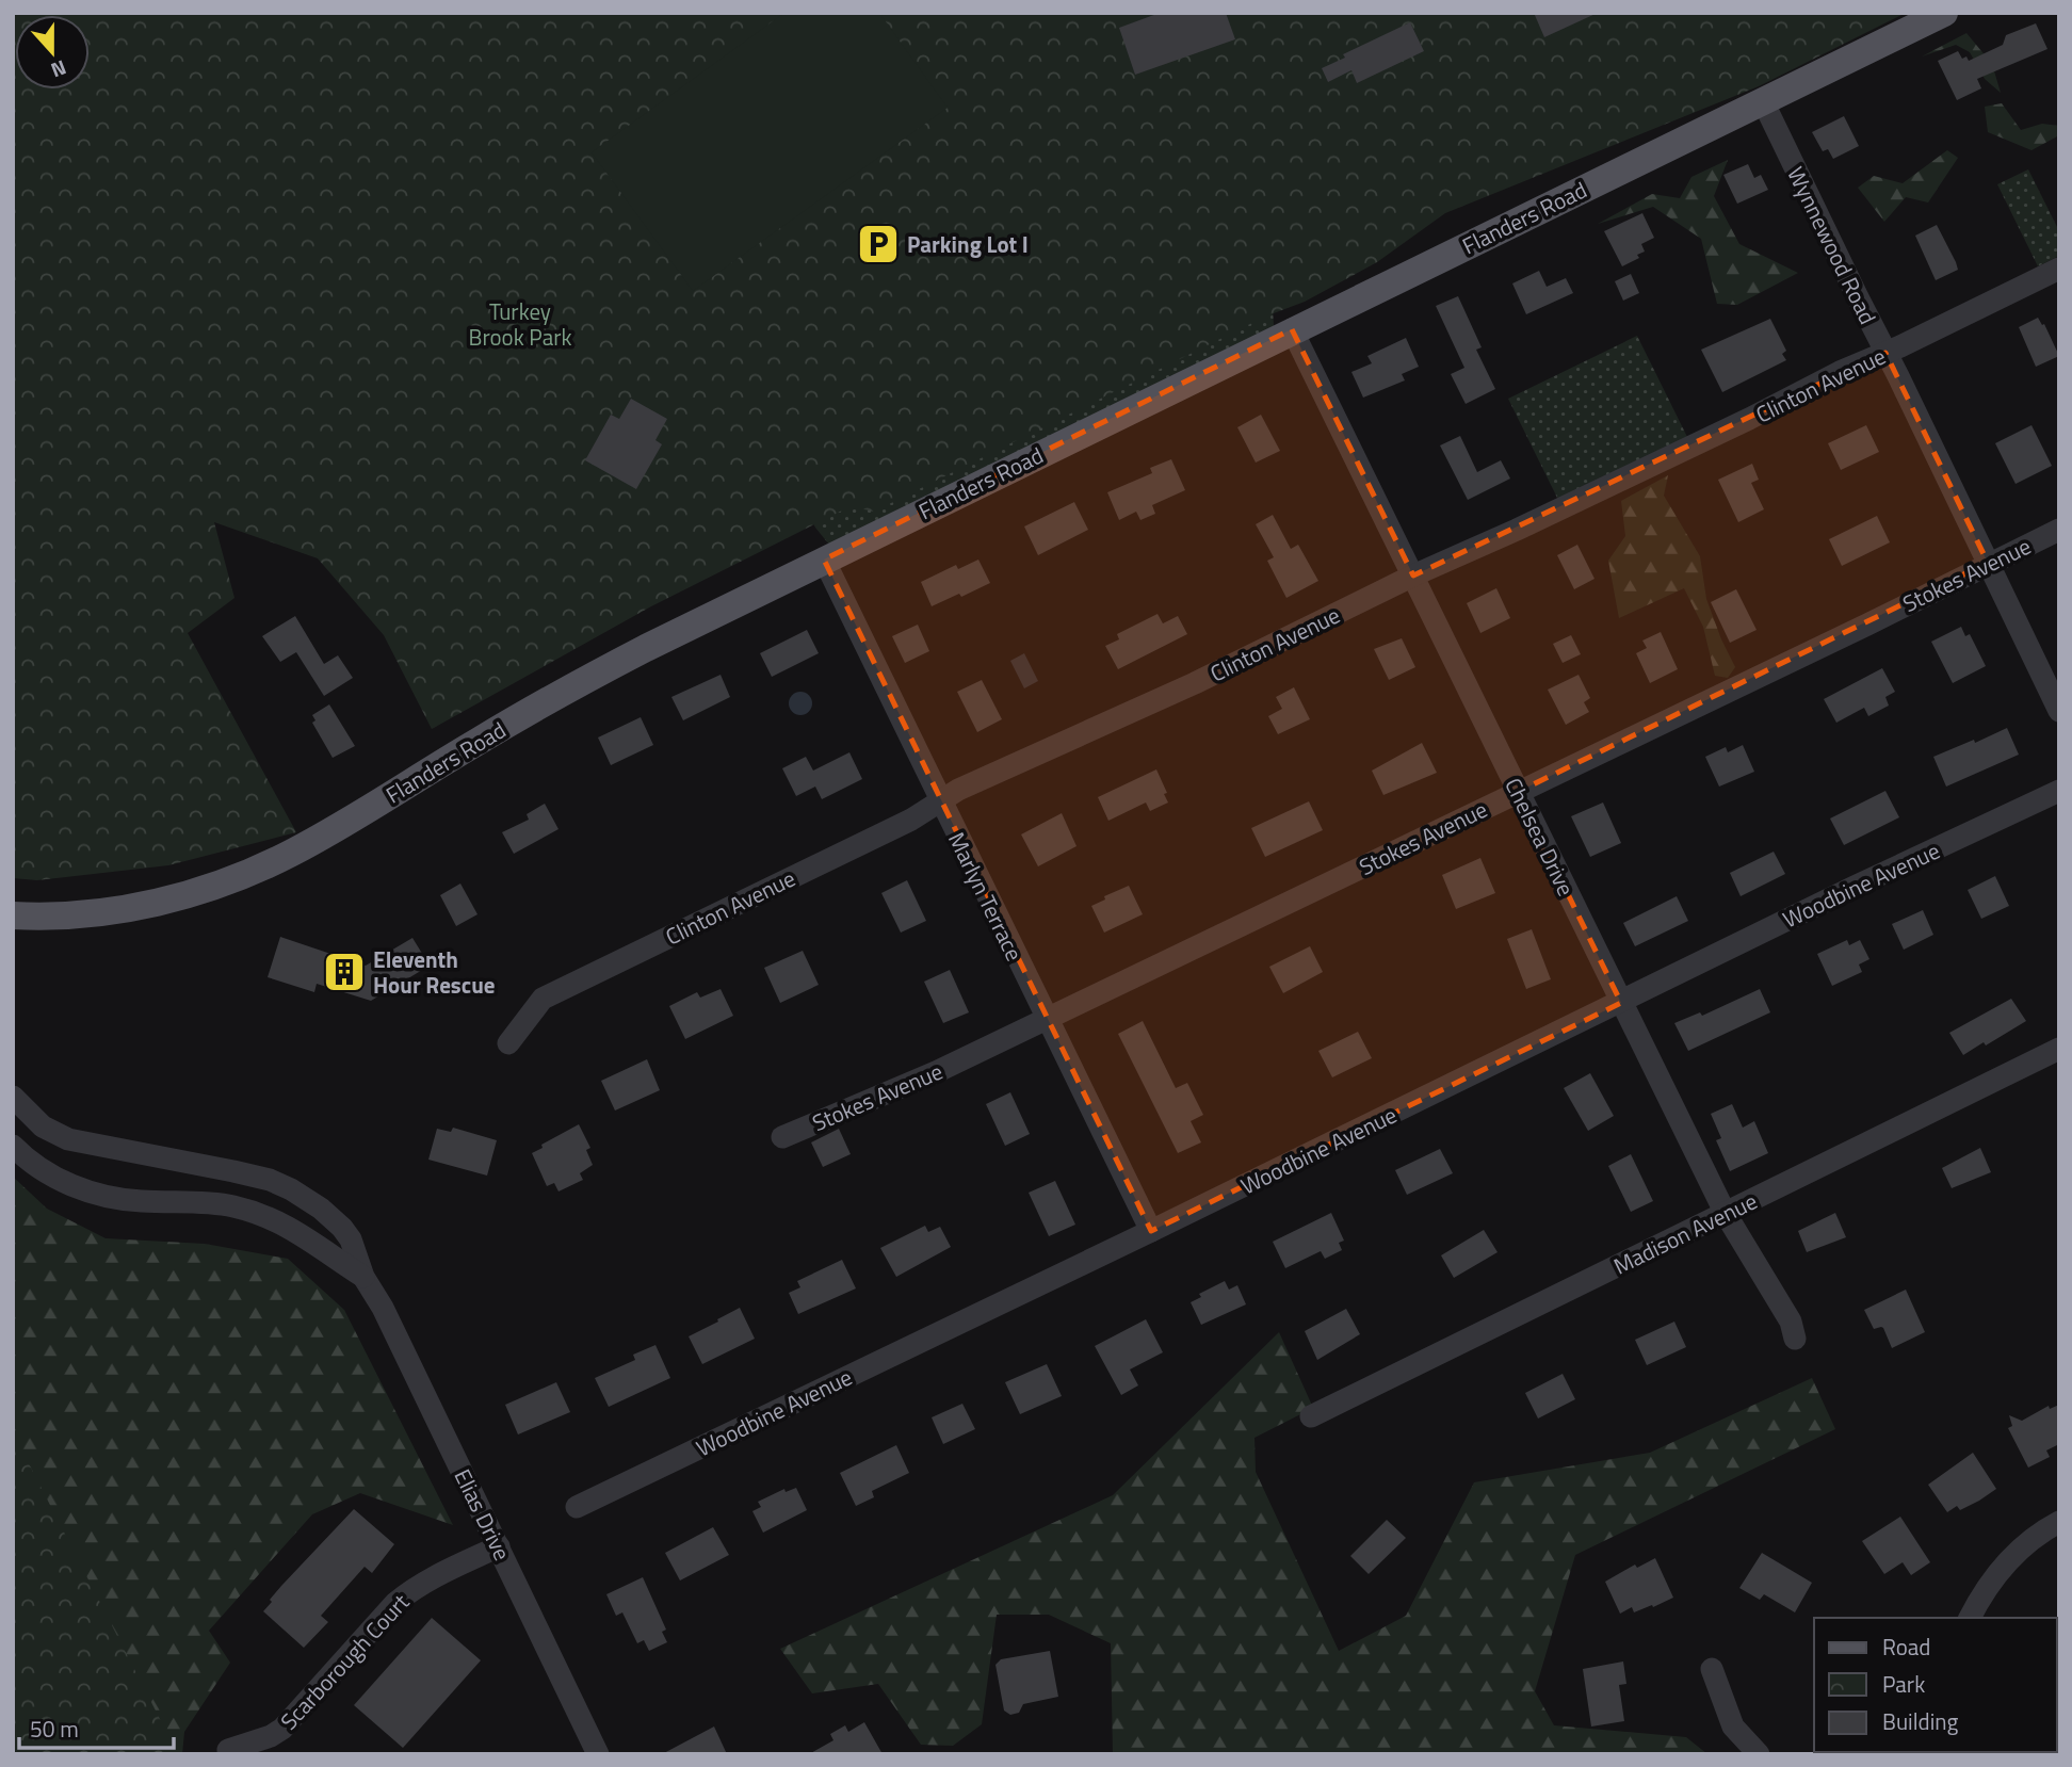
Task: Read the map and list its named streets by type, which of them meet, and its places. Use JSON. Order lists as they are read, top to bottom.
{
  "streets": {
    "main road": ["Flanders Road"],
    "street": [
      "Wynnewood Road",
      "Clinton Avenue",
      "Stokes Avenue",
      "Chelsea Drive",
      "Woodbine Avenue",
      "Marlyn Terrace",
      "Madison Avenue",
      "Elias Drive",
      "Scarborough Court"
    ]
  },
  "crossings": [
    ["Flanders Road", "Wynnewood Road"],
    ["Flanders Road", "Chelsea Drive"],
    ["Flanders Road", "Marlyn Terrace"],
    ["Wynnewood Road", "Clinton Avenue"],
    ["Wynnewood Road", "Stokes Avenue"],
    ["Clinton Avenue", "Chelsea Drive"],
    ["Clinton Avenue", "Marlyn Terrace"],
    ["Stokes Avenue", "Chelsea Drive"],
    ["Stokes Avenue", "Marlyn Terrace"],
    ["Chelsea Drive", "Woodbine Avenue"],
    ["Chelsea Drive", "Madison Avenue"],
    ["Woodbine Avenue", "Marlyn Terrace"],
    ["Elias Drive", "Scarborough Court"]
  ],
  "parks": ["Turkey Brook Park"],
  "places": {
    "parking": ["Parking Lot I"],
    "building": ["Eleventh Hour Rescue"]
  },
  "legend": ["Road", "Park", "Building"],
  "scale_bar": "50 m",
  "north": "bottom"
}
